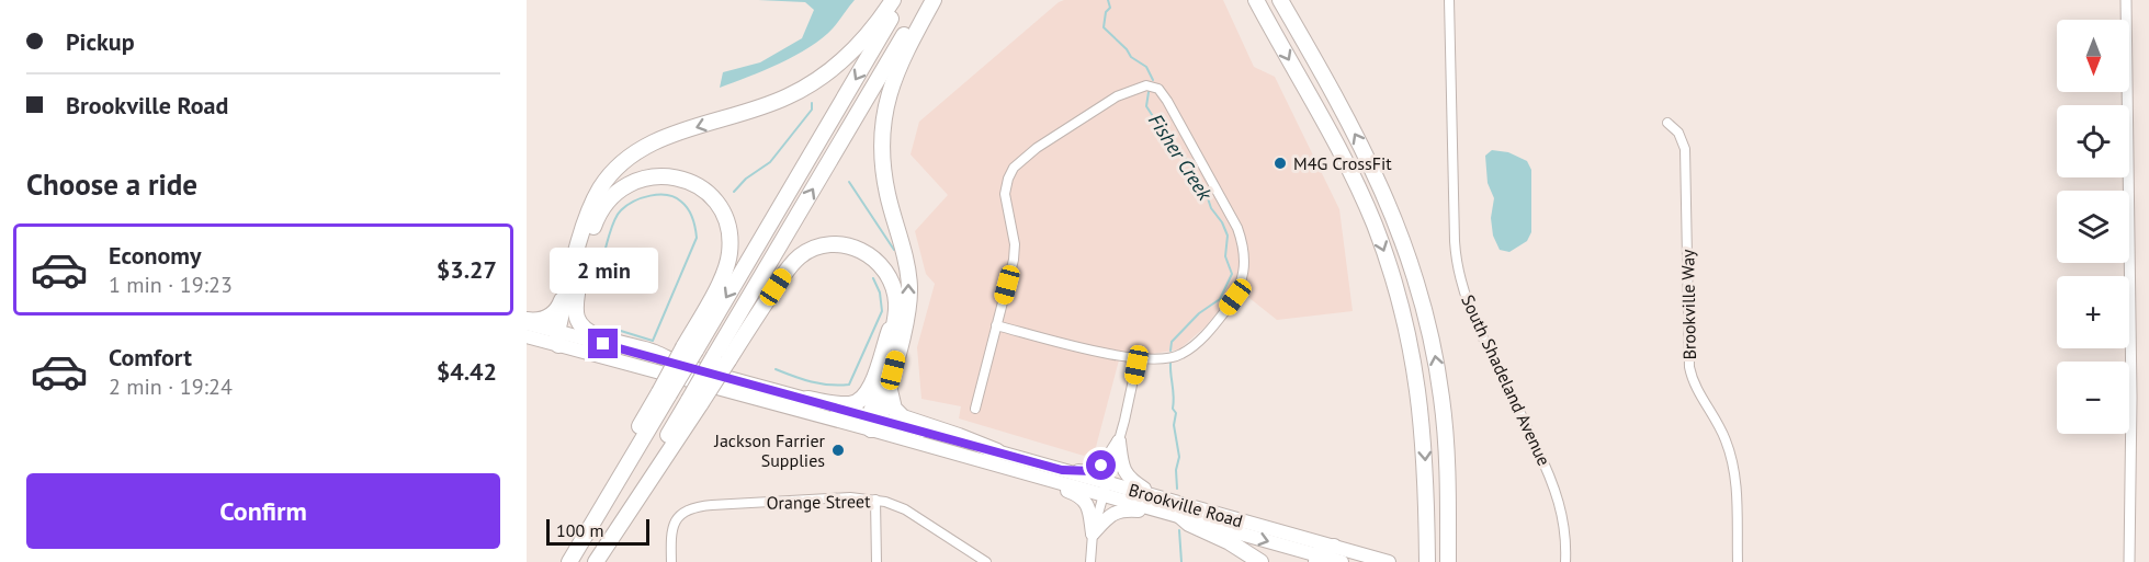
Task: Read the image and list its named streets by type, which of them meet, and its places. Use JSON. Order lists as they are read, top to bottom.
{
  "streets": {
    "main road": ["Brookville Road"],
    "street": ["Brookville Way", "South Shadeland Avenue", "Orange Street"]
  },
  "water": ["Fisher Creek"],
  "places": ["M4G CrossFit", "Jackson Farrier Supplies"],
  "scale_bar": "100 m",
  "north": "bottom",
  "page": {
    "banner": ["Pickup", "Brookville Road"],
    "map_buttons": ["+", "−"],
    "heading": "Choose a ride",
    "list": [
      {
        "name": "Economy",
        "note": "1 min · 19:23",
        "value": "$3.27"
      },
      {
        "name": "Comfort",
        "note": "2 min · 19:24",
        "value": "$4.42"
      }
    ],
    "bubble": "2 min",
    "buttons": "Confirm",
    "scale": "100 m"
  }
}
